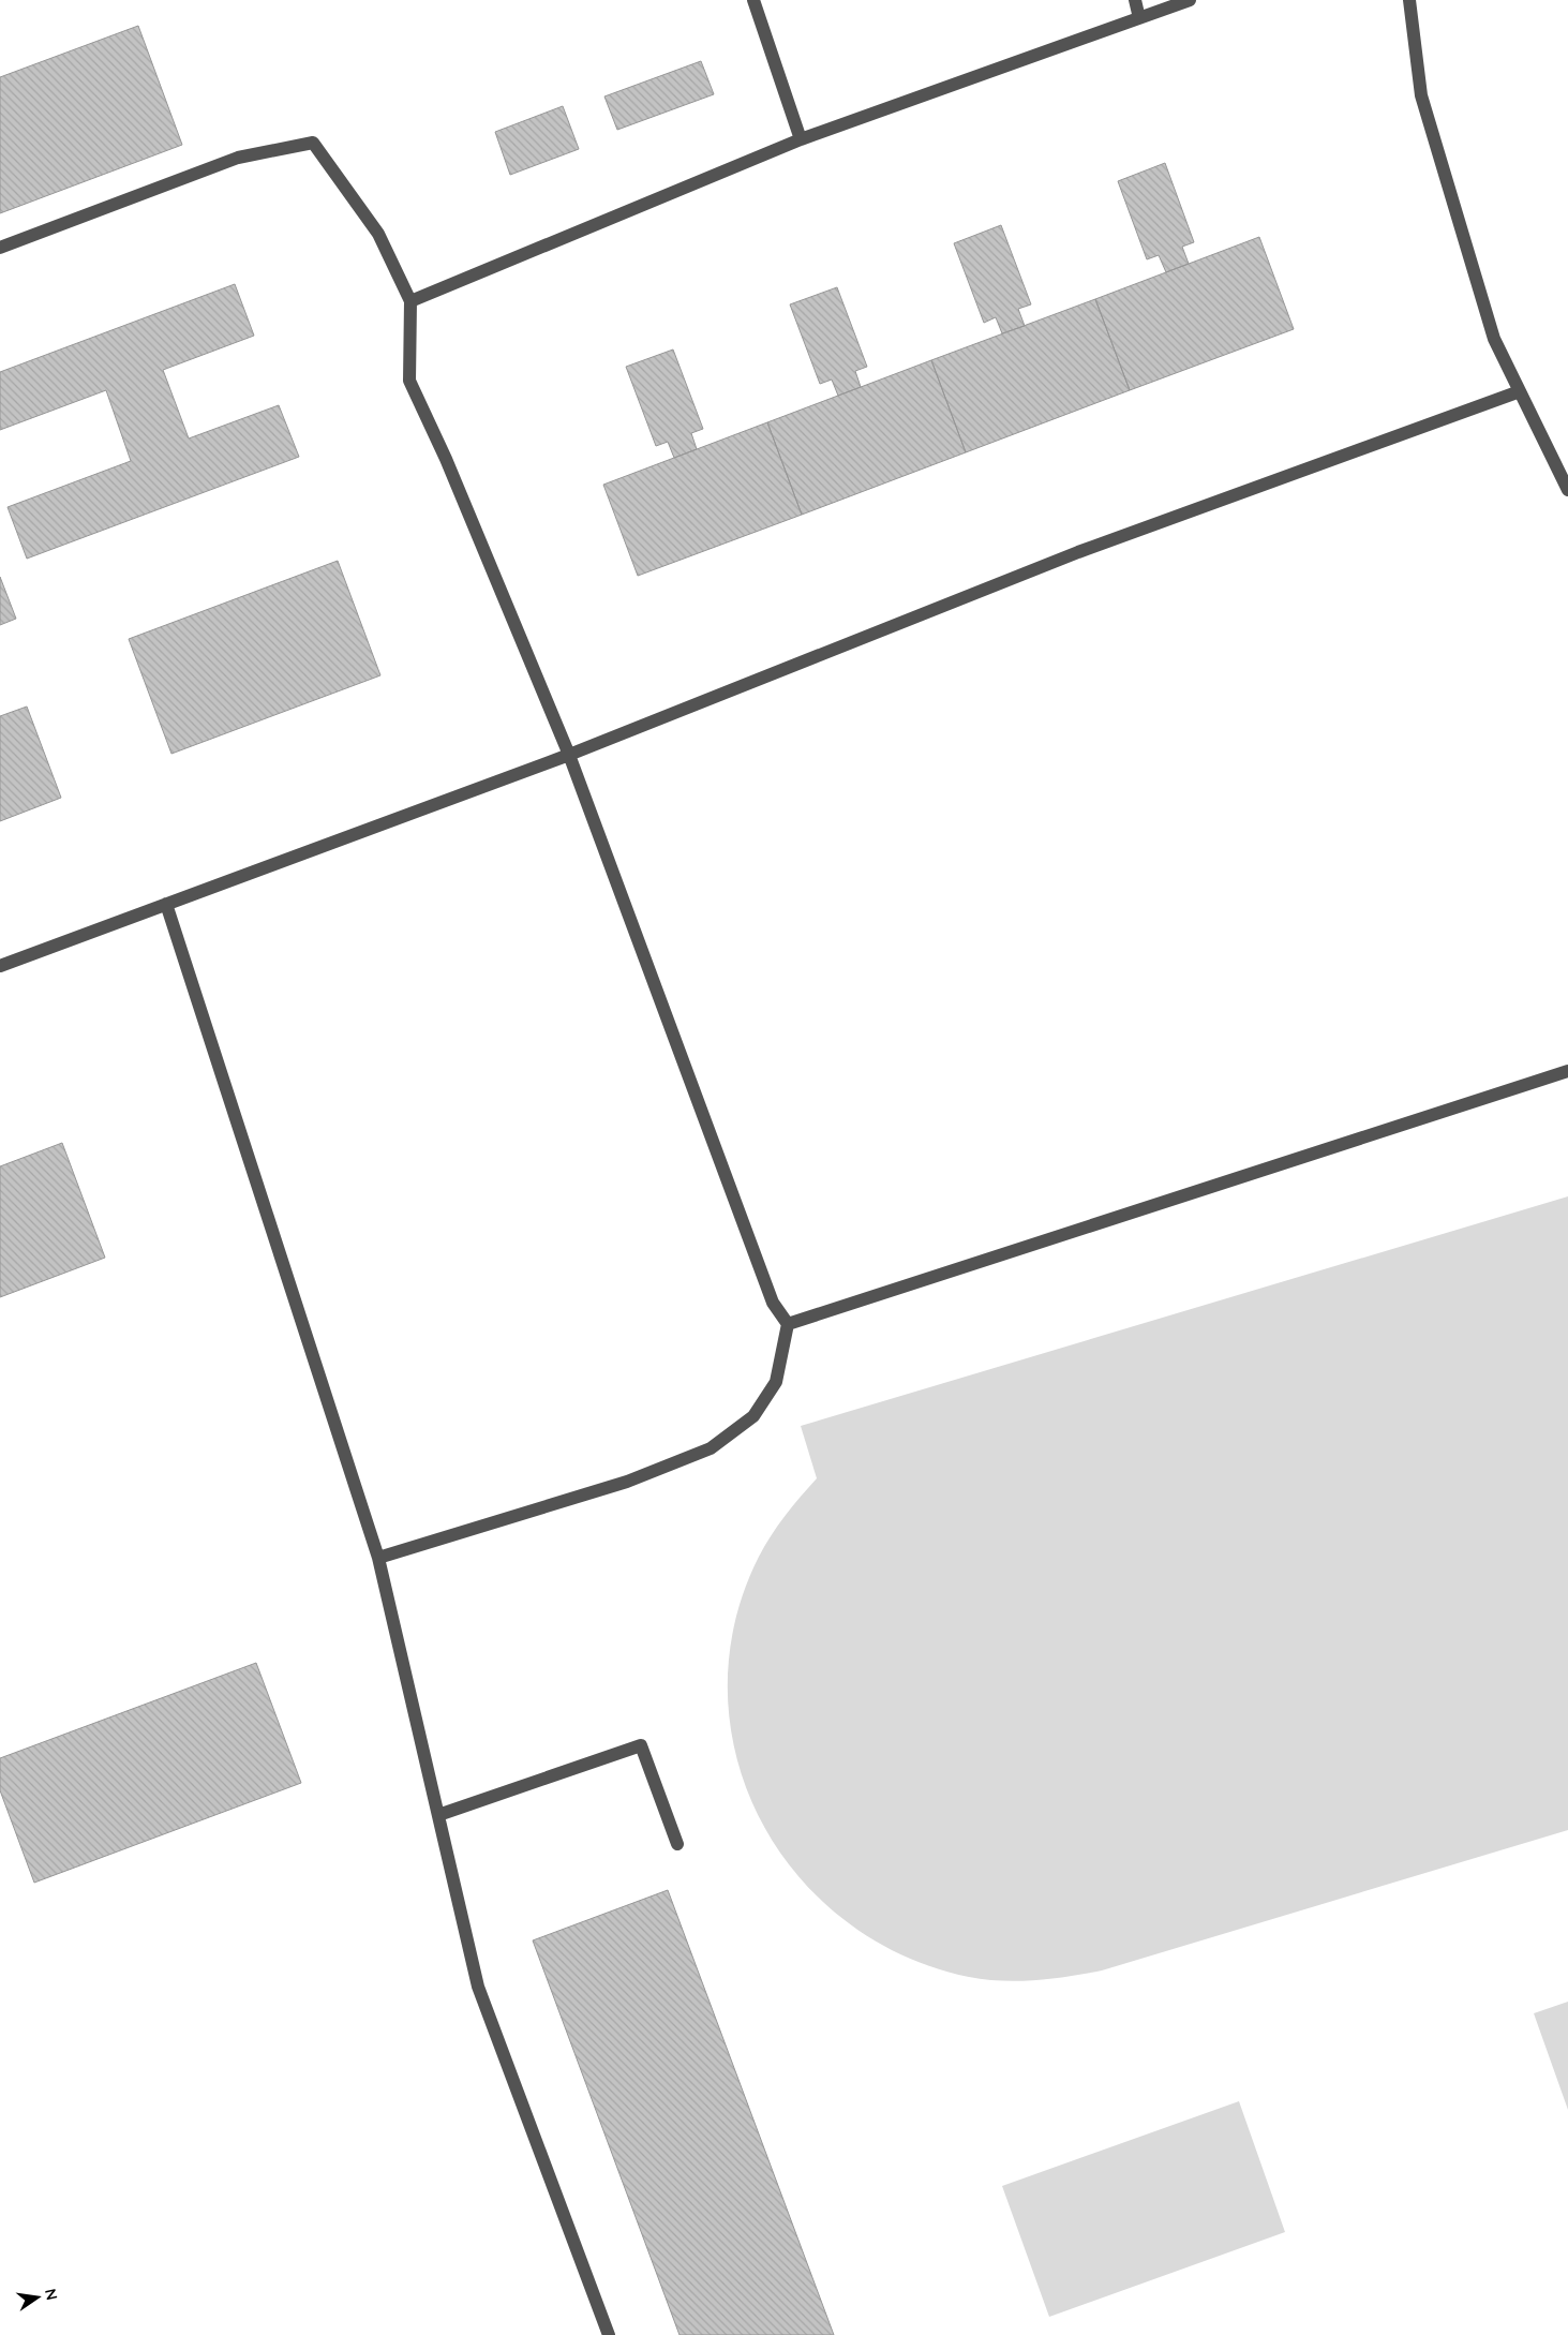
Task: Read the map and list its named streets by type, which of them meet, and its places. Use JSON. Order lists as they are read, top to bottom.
{
  "north": "right"
}
